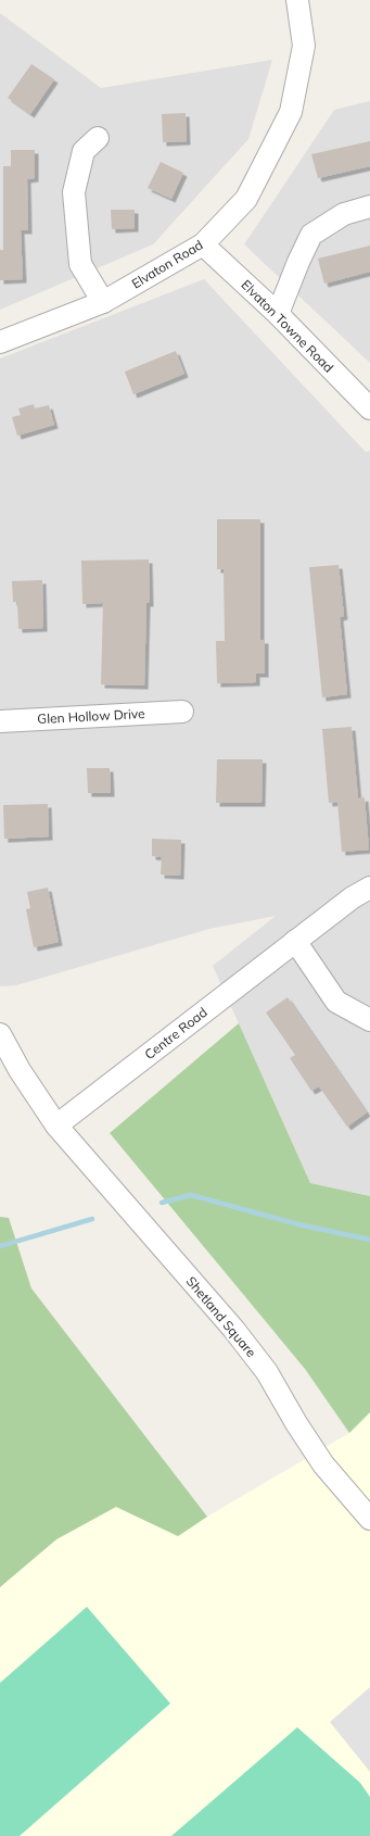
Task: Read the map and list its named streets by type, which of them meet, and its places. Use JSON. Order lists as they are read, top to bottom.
{
  "streets": {
    "street": [
      "Elvaton Road",
      "Elvaton Towne Road",
      "Glen Hollow Drive",
      "Centre Road",
      "Shetland Square"
    ]
  },
  "crossings": [
    ["Elvaton Road", "Elvaton Towne Road"],
    ["Centre Road", "Shetland Square"]
  ]
}
